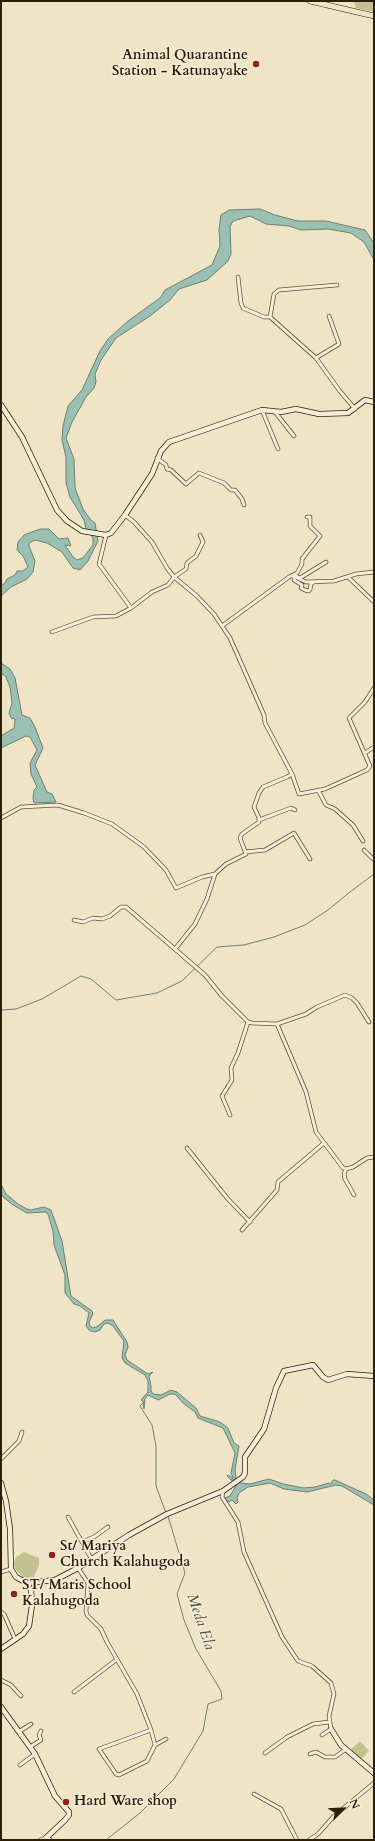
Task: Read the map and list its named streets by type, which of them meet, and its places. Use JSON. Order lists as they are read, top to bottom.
{
  "water": ["Meda Ela"],
  "places": [
    "Animal Quarantine Station - Katunayake",
    "St/ Mariya Church Kalahugoda",
    "ST/ Maris School Kalahugoda",
    "Hard Ware shop"
  ],
  "north": "top right"
}
